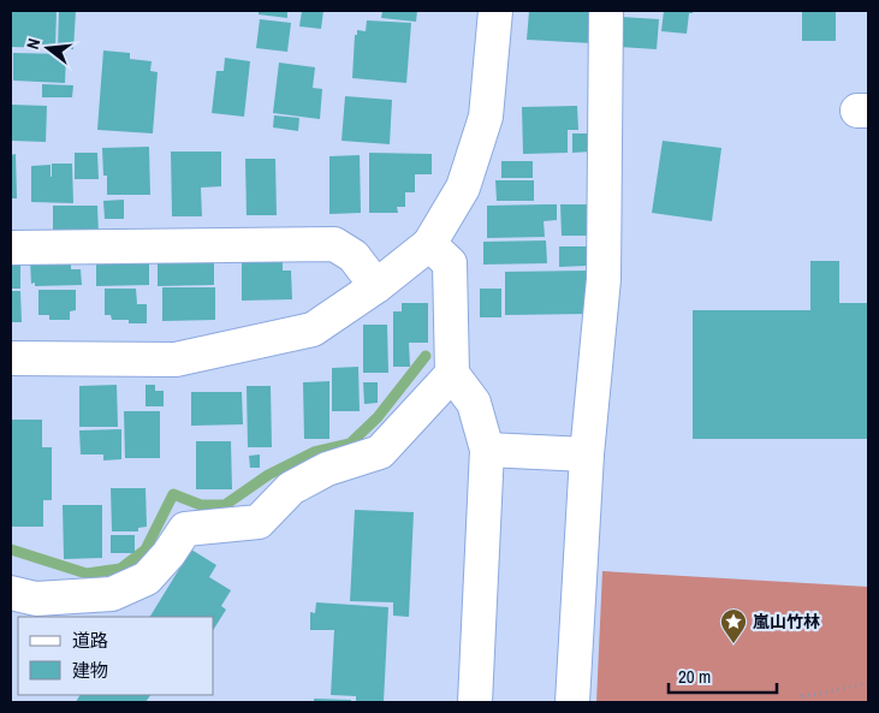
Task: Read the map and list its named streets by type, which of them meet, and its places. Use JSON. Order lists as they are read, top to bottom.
{
  "places": {
    "place": ["嵐山竹林"]
  },
  "legend": ["道路", "建物"],
  "scale_bar": "20 m",
  "north": "left"
}
